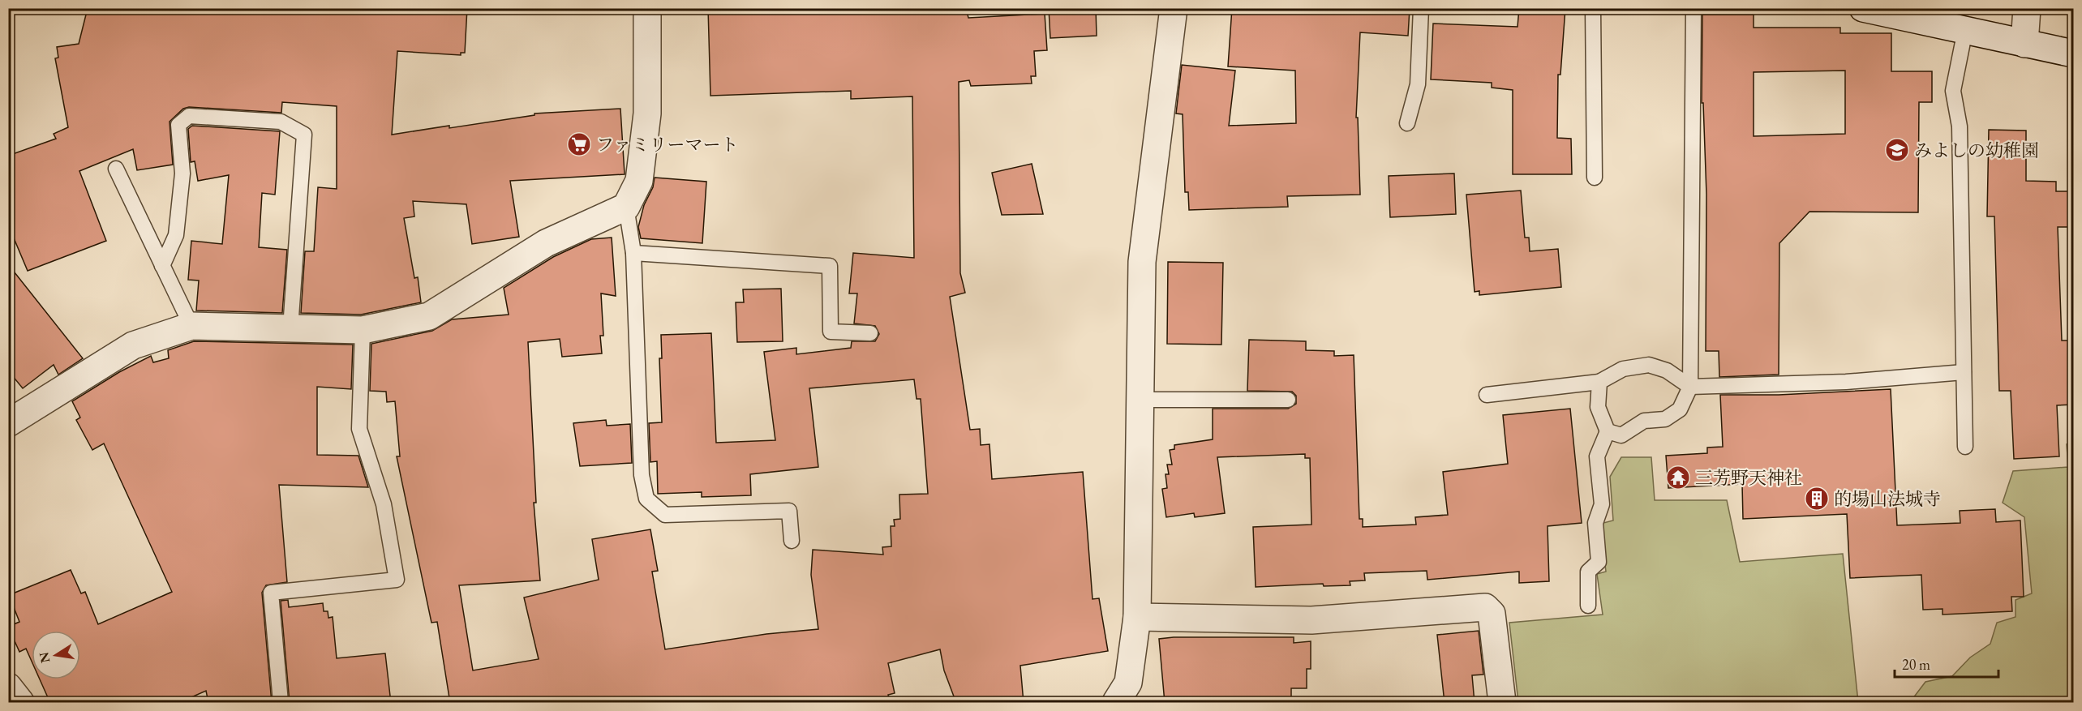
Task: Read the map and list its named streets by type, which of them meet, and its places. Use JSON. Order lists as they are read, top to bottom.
{
  "places": {
    "supermarket": ["ファミリーマート"],
    "school or university": ["みよしの幼稚園"],
    "temple": ["三芳野天神社"],
    "building": ["的場山法城寺"]
  },
  "scale_bar": "20 m",
  "north": "left"
}
